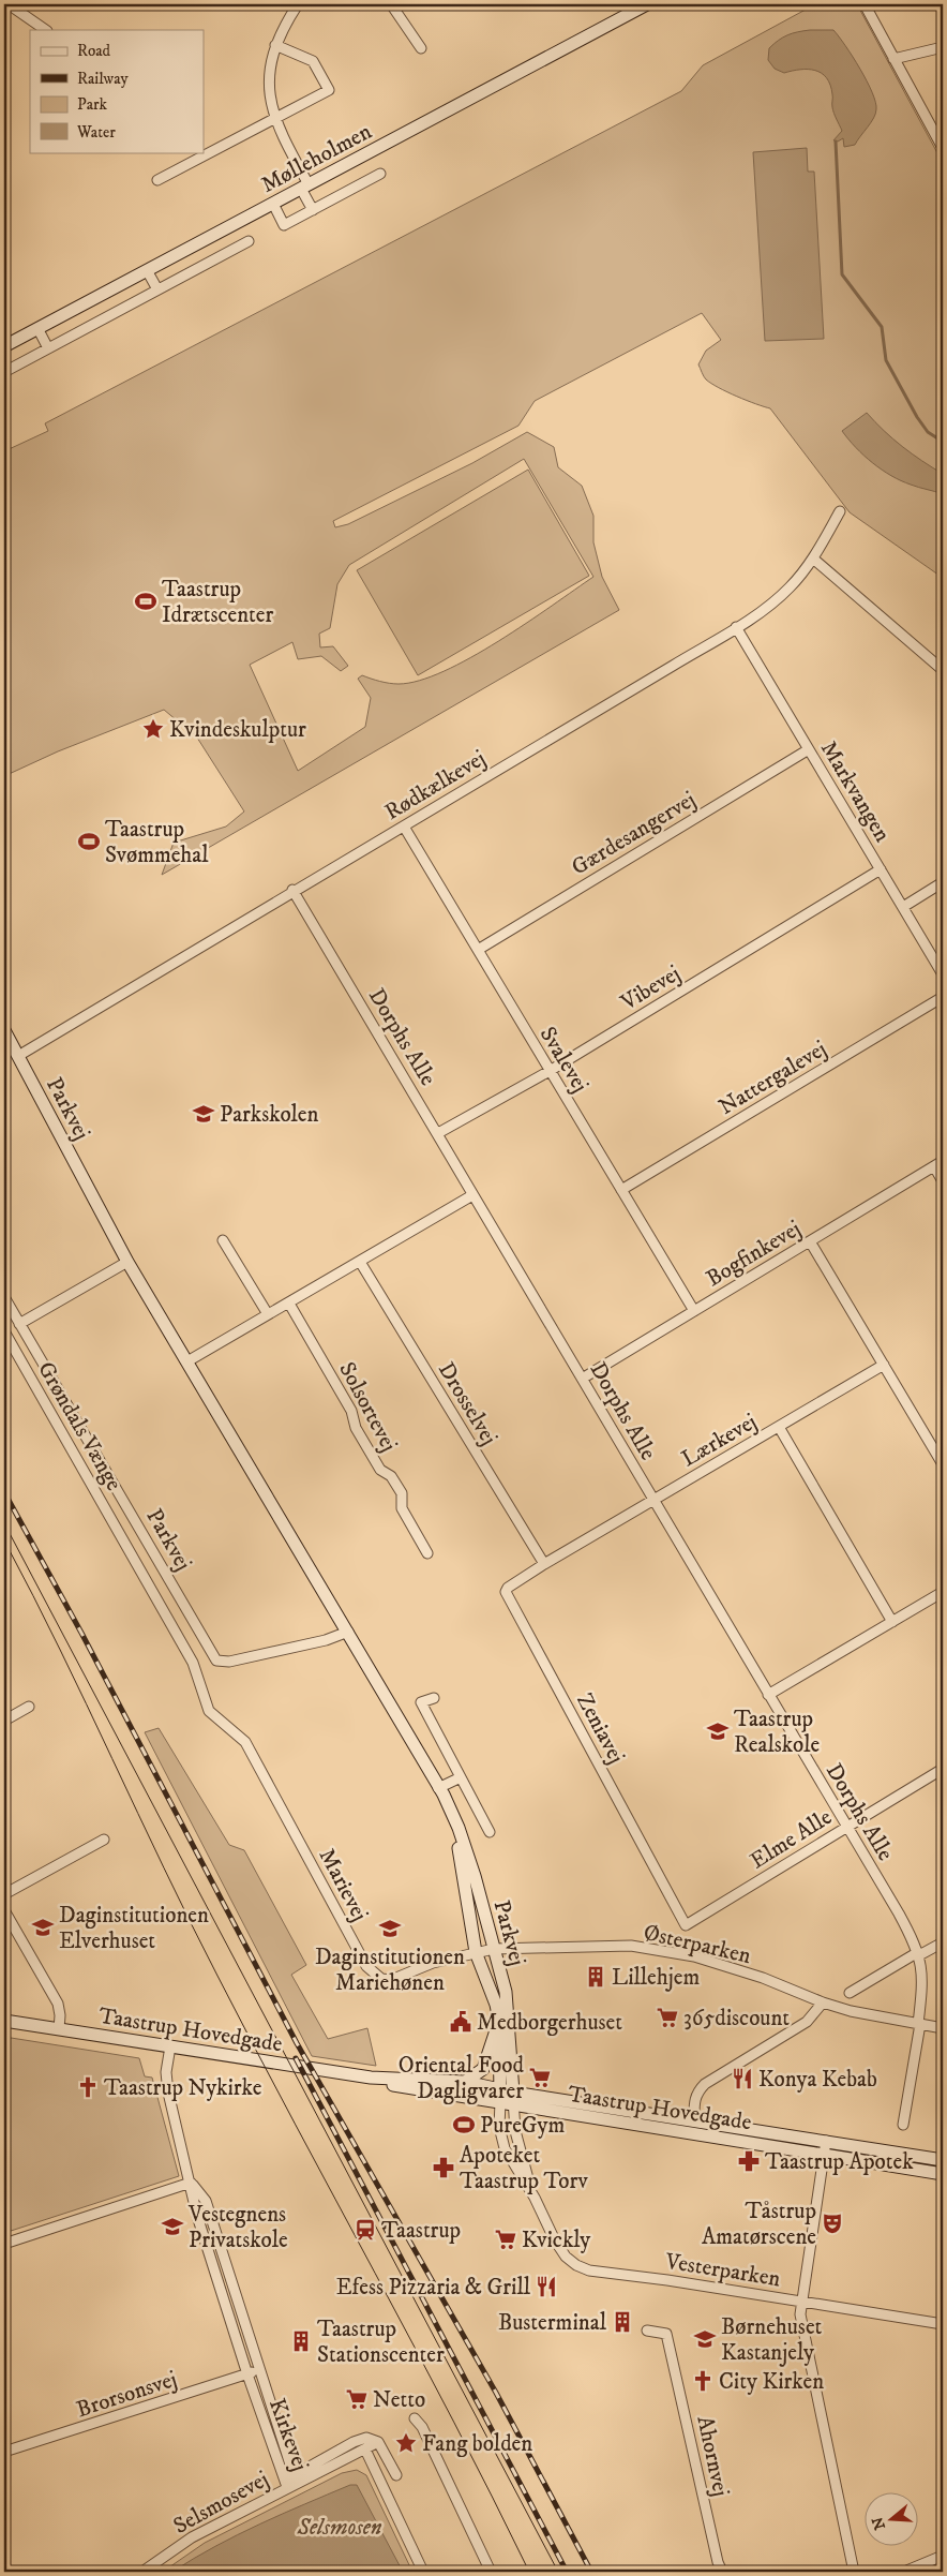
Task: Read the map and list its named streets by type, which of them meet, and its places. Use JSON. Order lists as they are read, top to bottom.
{
  "streets": {
    "street": [
      "Mølleholmen",
      "Rødkælkevej",
      "Markvangen",
      "Gærdesangervej",
      "Vibevej",
      "Dorphs Alle",
      "Svalevej",
      "Nattergalevej",
      "Parkvej",
      "Bogfinkevej",
      "Drosselvej",
      "Solsortevej",
      "Grøndals Vænge",
      "Lærkevej",
      "Zeniavej",
      "Elme Alle",
      "Marievej",
      "Østerparken",
      "Taastrup Hovedgade",
      "Vesterparken",
      "Brorsonsvej",
      "Kirkevej",
      "Ahornvej",
      "Selsmosevej"
    ]
  },
  "crossings": [
    ["Rødkælkevej", "Markvangen"],
    ["Rødkælkevej", "Dorphs Alle"],
    ["Rødkælkevej", "Svalevej"],
    ["Rødkælkevej", "Parkvej"],
    ["Markvangen", "Gærdesangervej"],
    ["Markvangen", "Vibevej"],
    ["Gærdesangervej", "Svalevej"],
    ["Vibevej", "Dorphs Alle"],
    ["Vibevej", "Svalevej"],
    ["Dorphs Alle", "Bogfinkevej"],
    ["Dorphs Alle", "Lærkevej"],
    ["Dorphs Alle", "Elme Alle"],
    ["Dorphs Alle", "Østerparken"],
    ["Svalevej", "Nattergalevej"],
    ["Svalevej", "Bogfinkevej"],
    ["Parkvej", "Marievej"],
    ["Parkvej", "Østerparken"],
    ["Parkvej", "Taastrup Hovedgade"],
    ["Parkvej", "Vesterparken"],
    ["Drosselvej", "Lærkevej"],
    ["Drosselvej", "Zeniavej"],
    ["Grøndals Vænge", "Marievej"],
    ["Lærkevej", "Zeniavej"],
    ["Zeniavej", "Elme Alle"],
    ["Marievej", "Østerparken"],
    ["Taastrup Hovedgade", "Vesterparken"],
    ["Taastrup Hovedgade", "Kirkevej"],
    ["Brorsonsvej", "Kirkevej"],
    ["Kirkevej", "Selsmosevej"]
  ],
  "parks": ["Selsmosen"],
  "places": {
    "sports": ["Taastrup Idrætscenter", "Taastrup Svømmehal", "PureGym"],
    "place": ["Kvindeskulptur", "Fang bolden"],
    "school or university": [
      "Parkskolen",
      "Taastrup Realskole",
      "Daginstitutionen Elverhuset",
      "Daginstitutionen Mariehønen",
      "Vestegnens Privatskole",
      "Børnehuset Kastanjely"
    ],
    "building": ["Lillehjem", "Busterminal", "Taastrup Stationscenter"],
    "supermarket": [
      "365discount",
      "Oriental Food Dagligvarer",
      "Kvickly",
      "Netto"
    ],
    "public building": ["Medborgerhuset"],
    "restaurant": ["Konya Kebab", "Efess Pizzaria & Grill"],
    "church": ["Taastrup Nykirke", "City Kirken"],
    "pharmacy": ["Taastrup Apotek", "Apoteket Taastrup Torv"],
    "theatre": ["Tåstrup Amatørscene"],
    "station": ["Taastrup"]
  },
  "legend": [
    "Road",
    "Railway",
    "Park",
    "Water"
  ],
  "north": "left"
}
